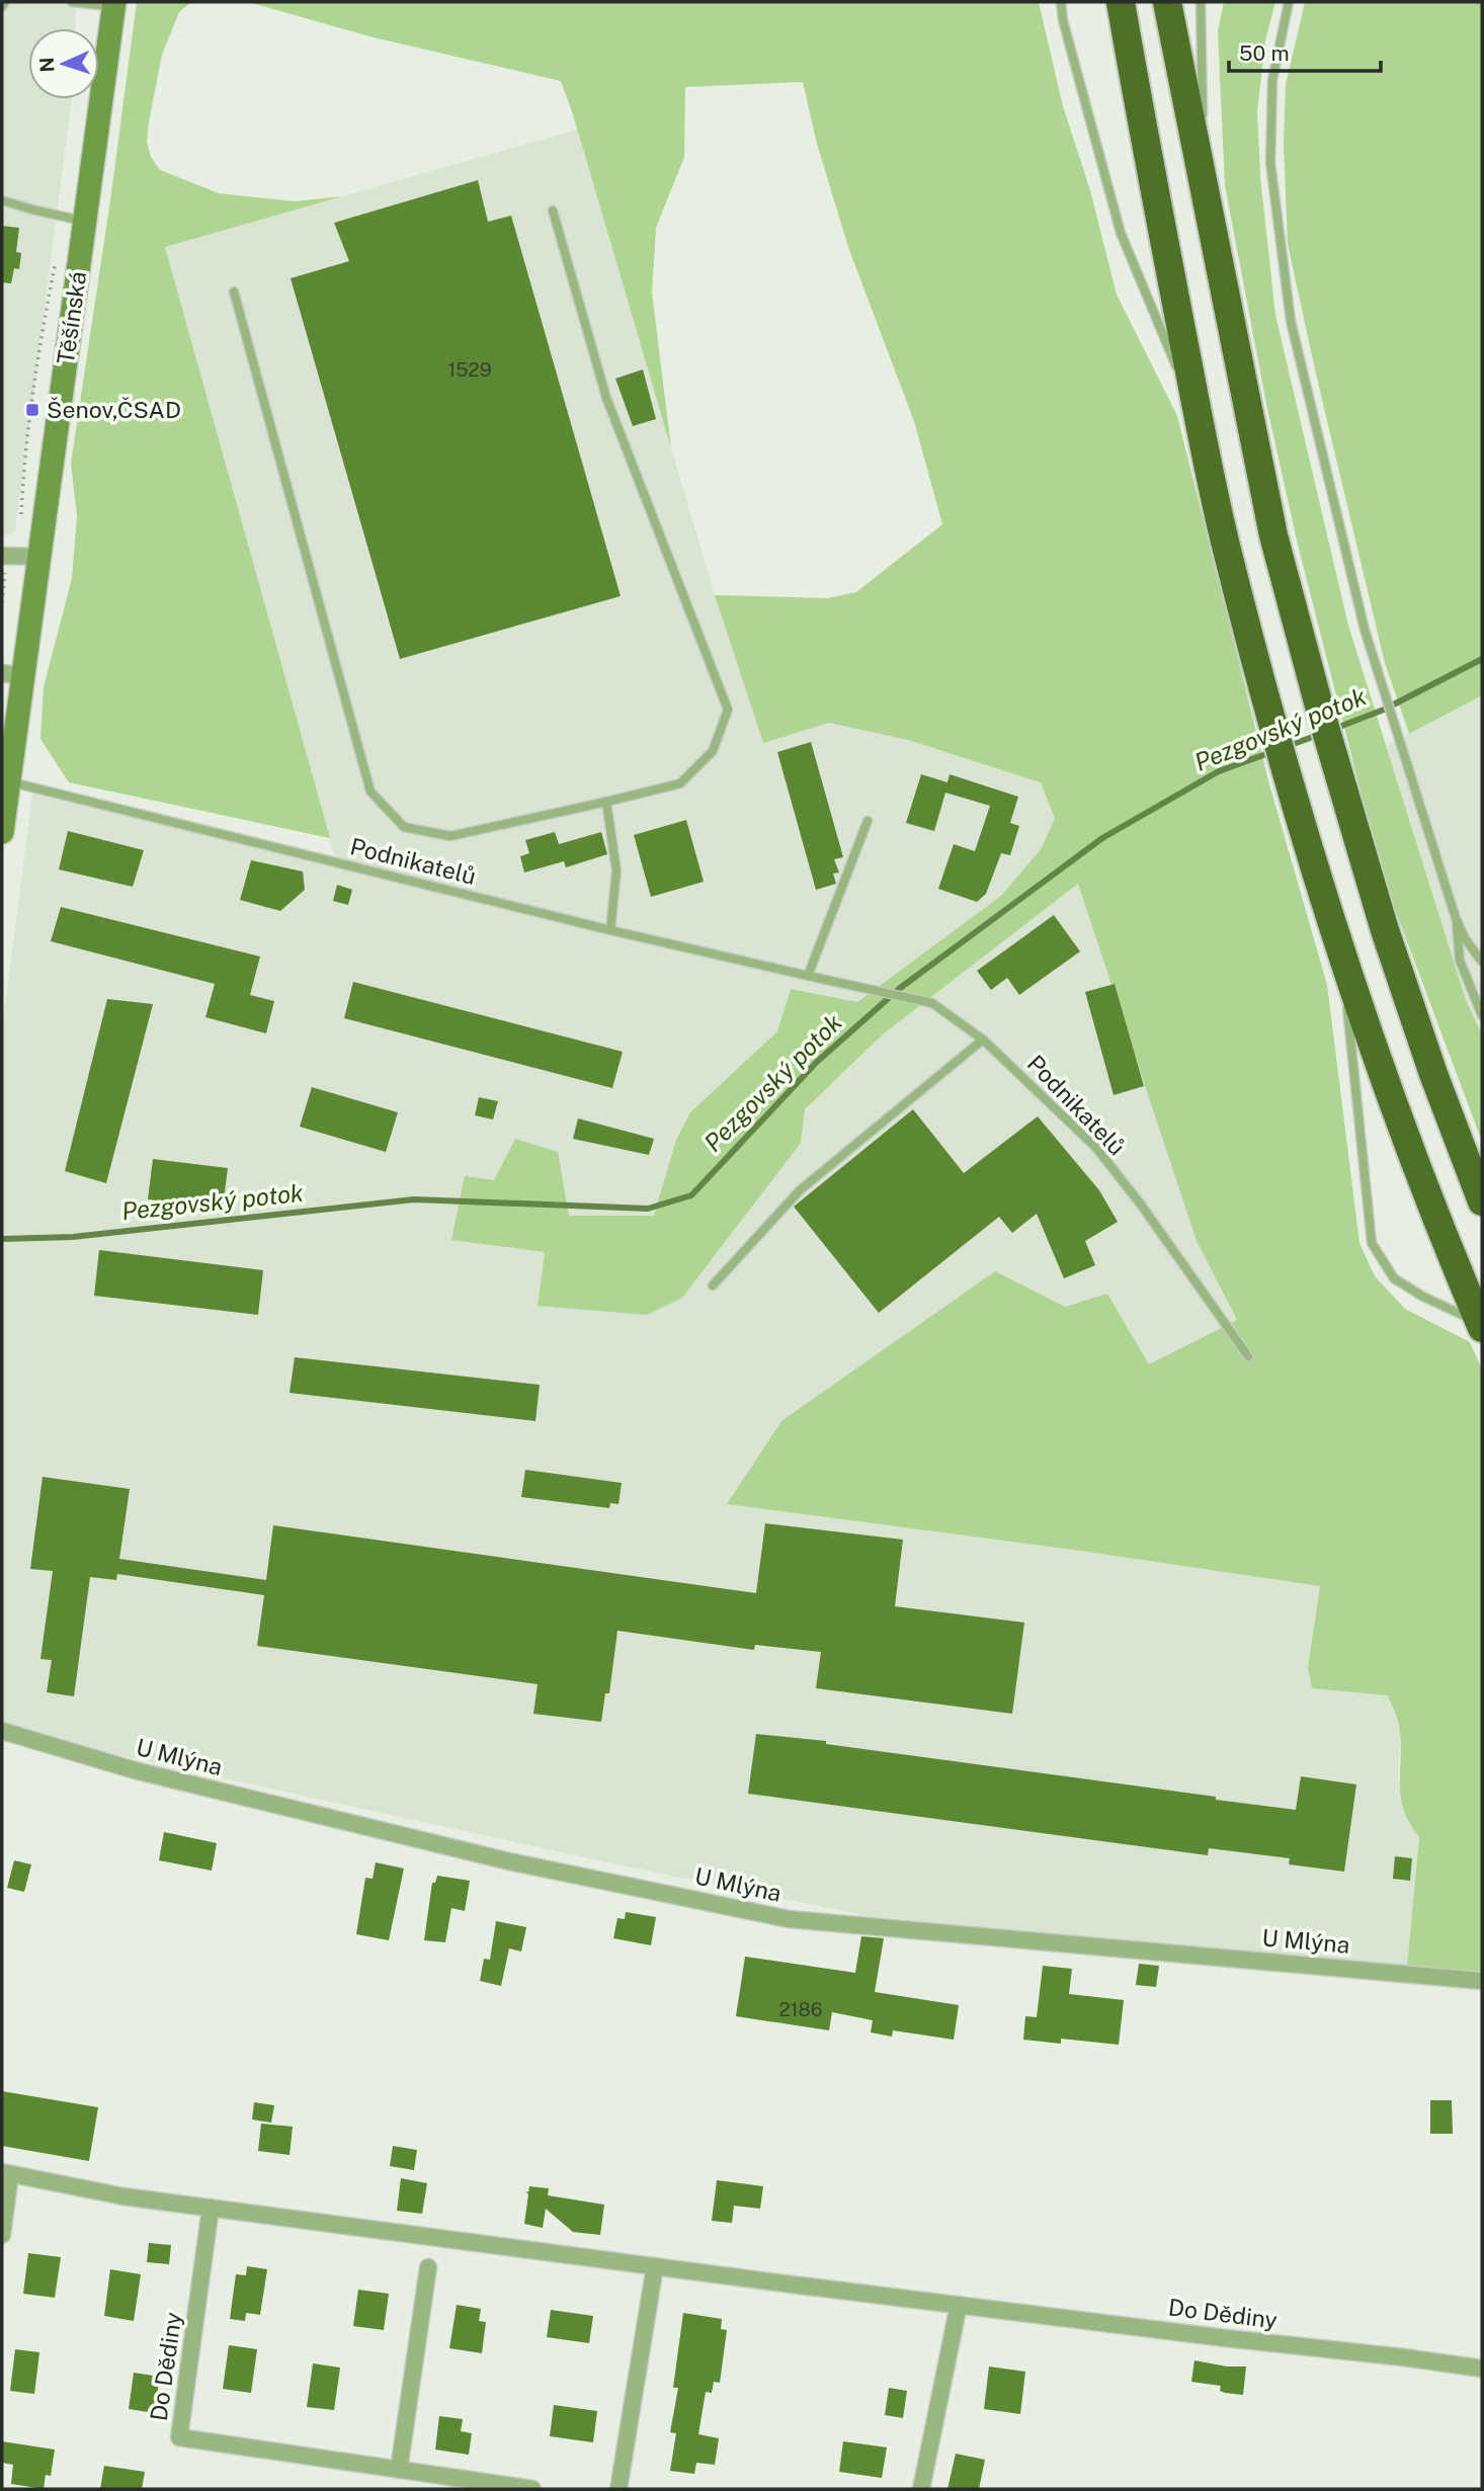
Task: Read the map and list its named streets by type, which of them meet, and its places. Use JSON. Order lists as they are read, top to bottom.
{
  "streets": {
    "main road": ["Těšínská"],
    "street": ["U Mlýna", "Do Dědiny"],
    "lane": ["Podnikatelů"]
  },
  "crossings": [
    ["Těšínská", "Podnikatelů"]
  ],
  "water": ["Pezgovský potok"],
  "places": {
    "transit": ["Šenov,ČSAD"]
  },
  "house_numbers": ["1529", "2186"],
  "scale_bar": "50 m",
  "north": "left"
}
